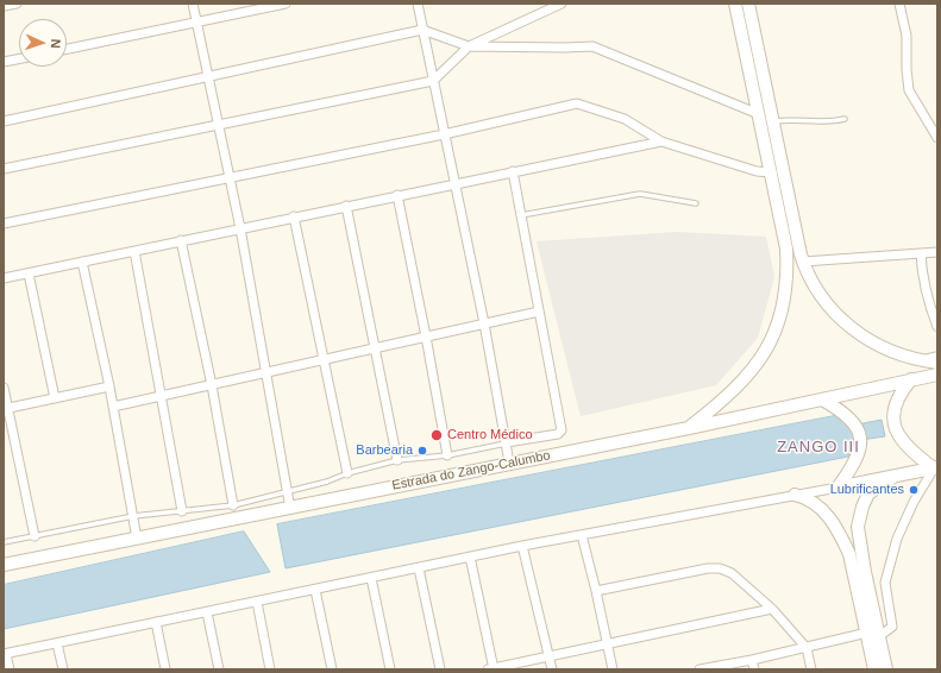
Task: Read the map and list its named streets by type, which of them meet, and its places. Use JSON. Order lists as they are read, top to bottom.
{
  "streets": {
    "street": ["Estrada do Zango-Calumbo"]
  },
  "districts": ["ZANGO III"],
  "places": ["Centro Médico", "Barbearia", "Lubrificantes"],
  "north": "right"
}
